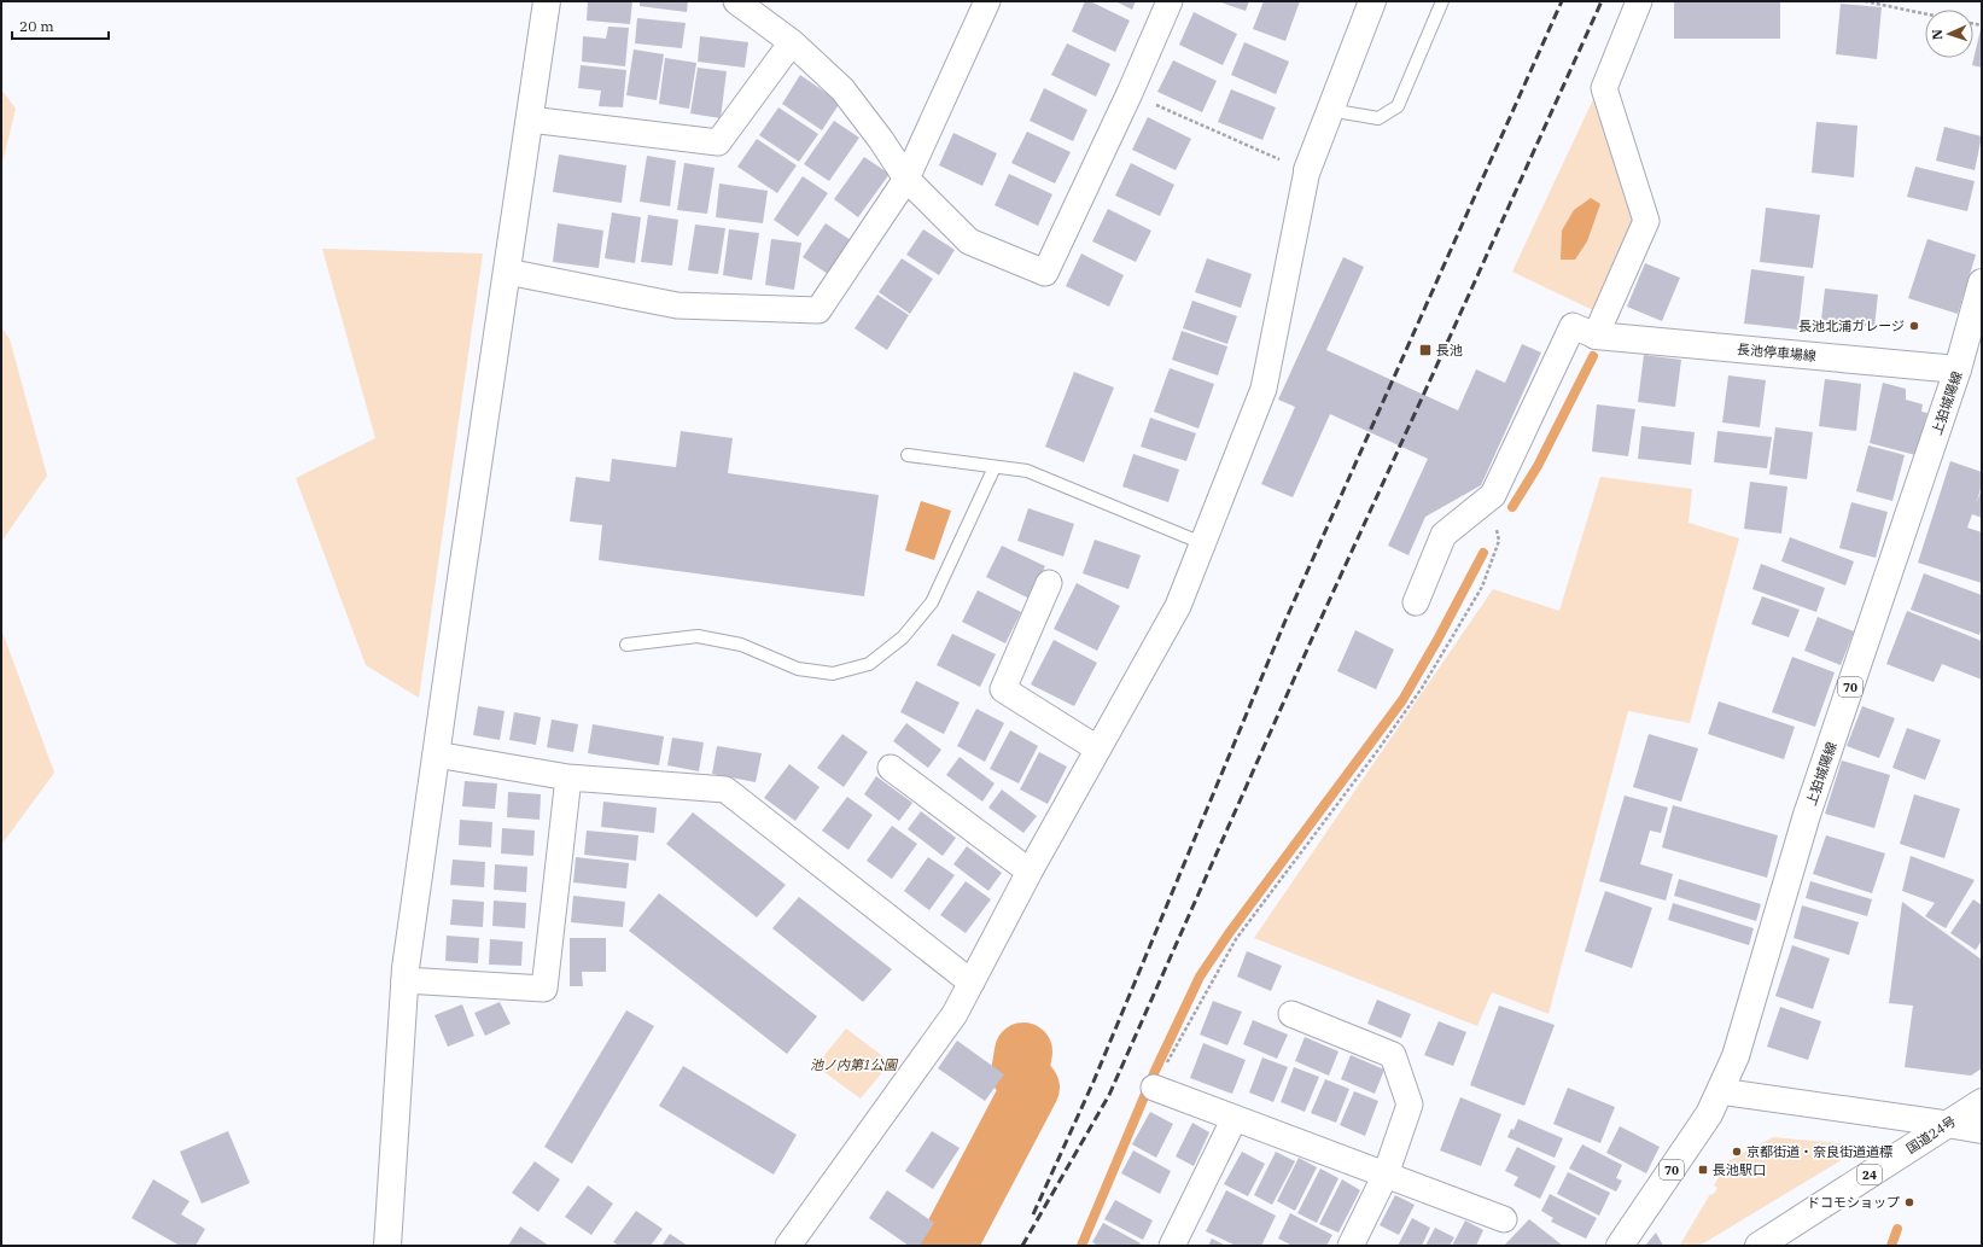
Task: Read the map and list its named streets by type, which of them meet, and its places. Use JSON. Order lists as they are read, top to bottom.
{
  "streets": {
    "main road": [
      "長池停車場線",
      "上狛城陽線",
      "70",
      "国道24号",
      "24"
    ]
  },
  "crossings": [
    ["長池停車場線", "上狛城陽線"]
  ],
  "parks": ["池ノ内第1公園"],
  "places": {
    "other": ["長池北浦ガレージ", "京都街道・奈良街道道標", "ドコモショップ"],
    "transit": ["長池", "長池駅口"]
  },
  "scale_bar": "20 m",
  "north": "left"
}
